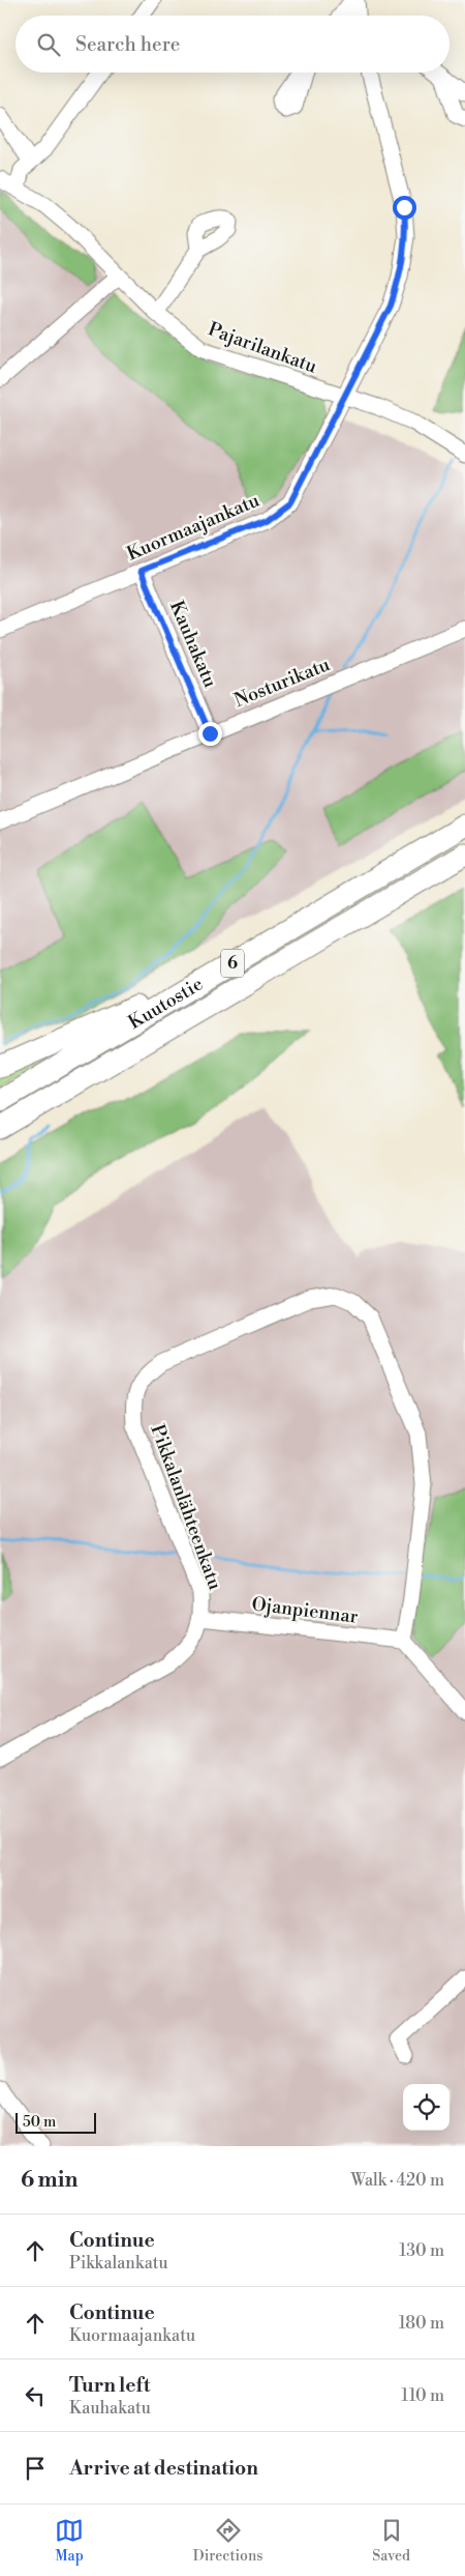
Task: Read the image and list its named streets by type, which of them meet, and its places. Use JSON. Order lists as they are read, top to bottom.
{
  "streets": {
    "highway": ["6", "Kuutostie"],
    "street": [
      "Pajarilankatu",
      "Kuormaajankatu",
      "Kauhakatu",
      "Nosturikatu",
      "Pikkalanlähteenkatu",
      "Ojanpiennar"
    ]
  },
  "crossings": [
    ["Pajarilankatu", "Kuormaajankatu"],
    ["Kuormaajankatu", "Kauhakatu"],
    ["Kauhakatu", "Nosturikatu"],
    ["Pikkalanlähteenkatu", "Ojanpiennar"]
  ],
  "scale_bar": "50 m",
  "page": {
    "search": "Search here",
    "scale": "50 m",
    "heading": ["6 min", "Walk · 420 m"],
    "list": [
      ["Continue", "Pikkalankatu", "130 m"],
      ["Continue", "Kuormaajankatu", "180 m"],
      ["Turn left", "Kauhakatu", "110 m"],
      "Arrive at destination"
    ],
    "nav": ["Map", "Directions", "Saved"]
  }
}
